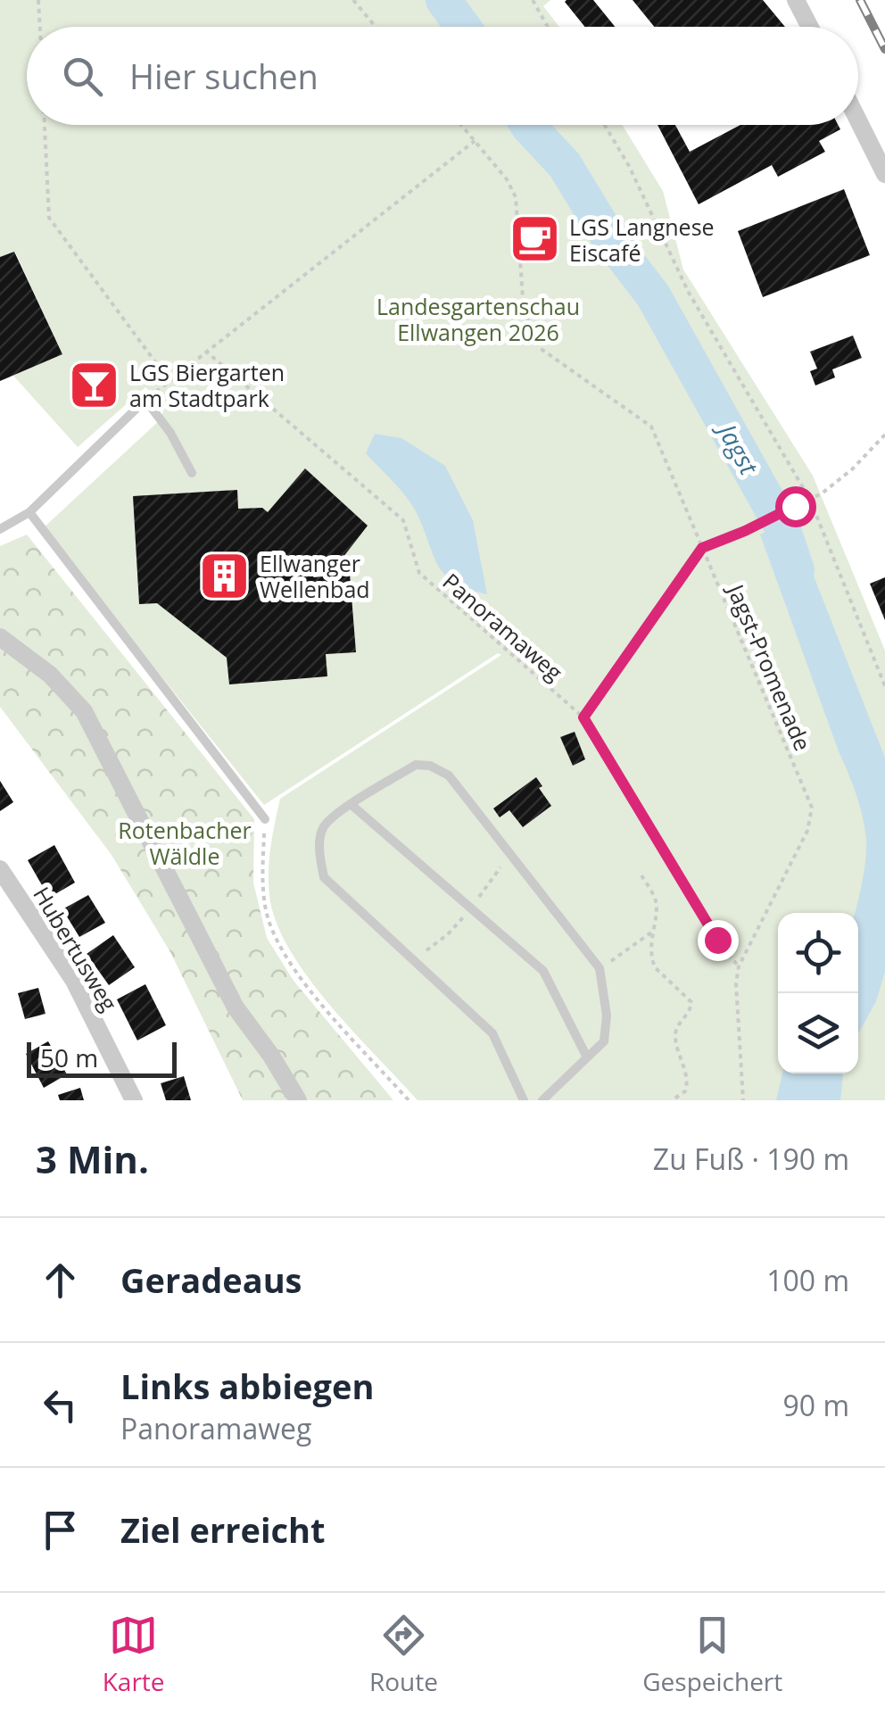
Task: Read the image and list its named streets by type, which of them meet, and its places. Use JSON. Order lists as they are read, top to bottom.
{
  "streets": {
    "street": ["Hubertusweg"],
    "path": ["Panoramaweg", "Jagst-Promenade"]
  },
  "crossings": [
    ["Panoramaweg", "Jagst-Promenade"]
  ],
  "water": ["Jagst"],
  "parks": ["Landesgartenschau Ellwangen 2026", "Rotenbacher Wäldle"],
  "places": {
    "cafe": ["LGS Langnese Eiscafé"],
    "bar": ["LGS Biergarten am Stadtpark"],
    "building": ["Ellwanger Wellenbad"]
  },
  "scale_bar": "50 m",
  "page": {
    "search": "Hier suchen",
    "scale": "50 m",
    "heading": ["3 Min.", "Zu Fuß · 190 m"],
    "list": [
      ["Geradeaus", "100 m"],
      ["Links abbiegen", "Panoramaweg", "90 m"],
      "Ziel erreicht"
    ],
    "nav": ["Karte", "Route", "Gespeichert"]
  }
}
